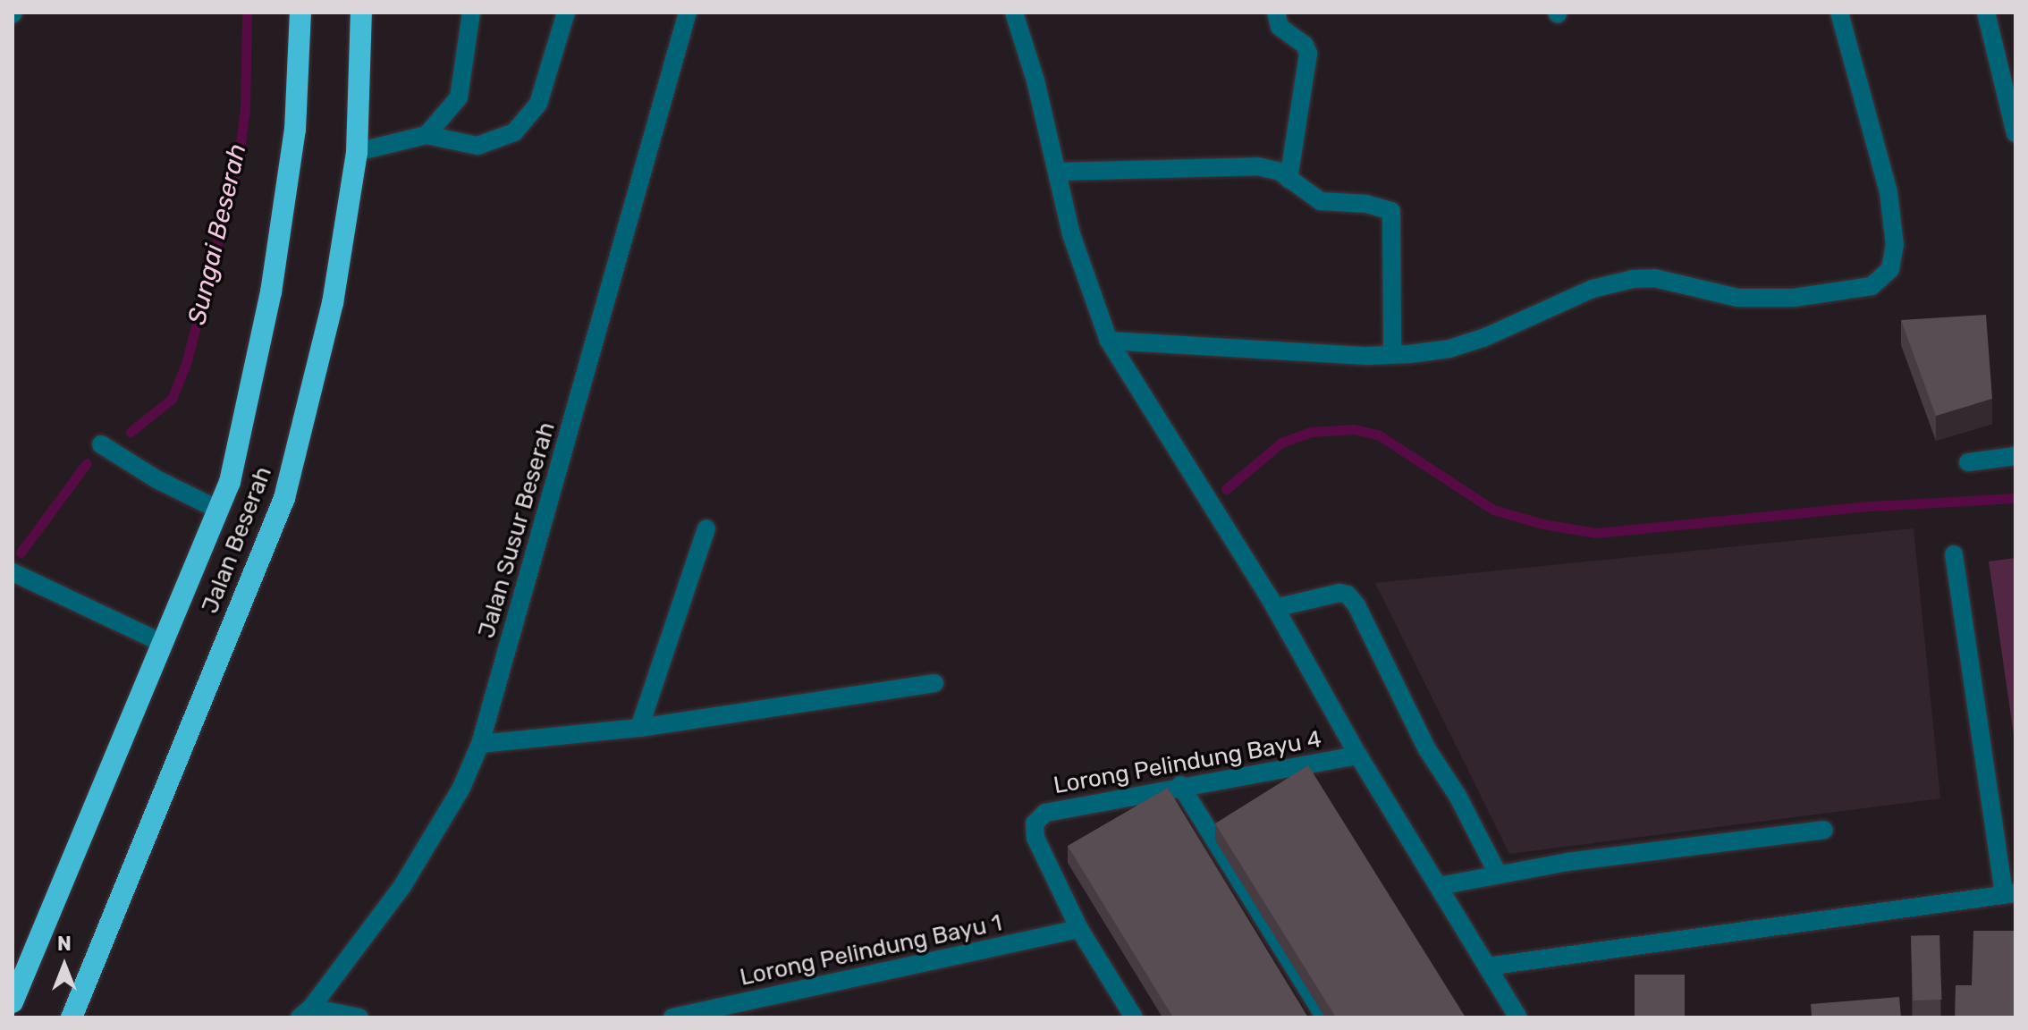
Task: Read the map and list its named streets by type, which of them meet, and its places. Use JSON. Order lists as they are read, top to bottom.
{
  "streets": {
    "highway": ["Jalan Beserah"],
    "street": ["Jalan Susur Beserah", "Lorong Pelindung Bayu 4", "Lorong Pelindung Bayu 1"]
  },
  "crossings": [
    ["Lorong Pelindung Bayu 4", "Lorong Pelindung Bayu 1"]
  ],
  "water": ["Sungai Beserah"],
  "north": "top"
}
